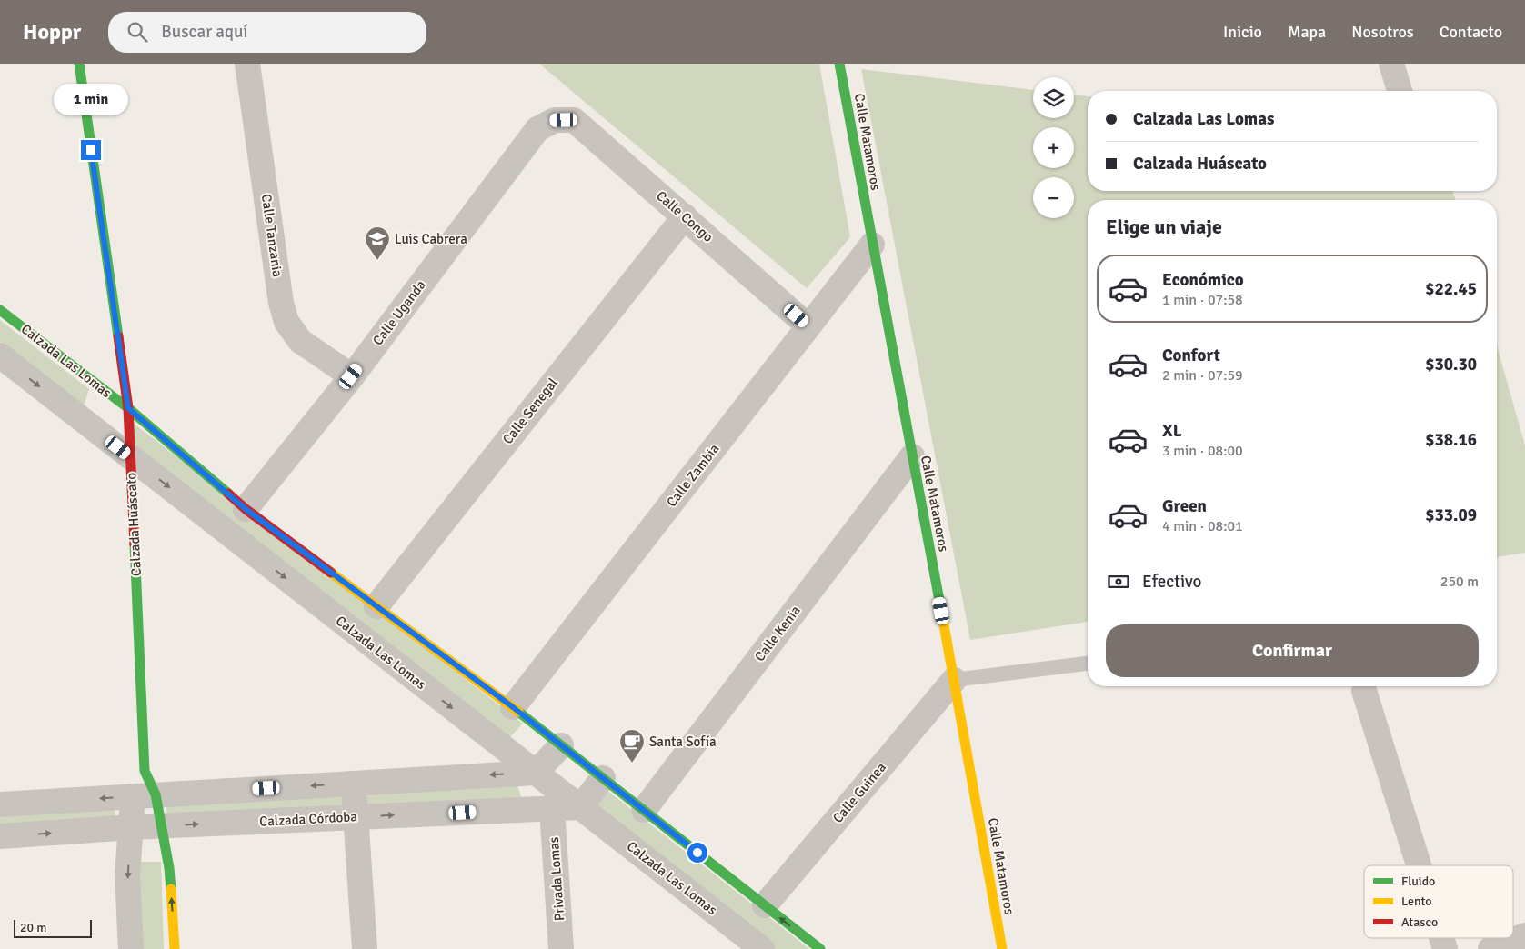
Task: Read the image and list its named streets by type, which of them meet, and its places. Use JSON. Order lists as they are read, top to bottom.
{
  "streets": {
    "street": [
      "Calle Matamoros",
      "Calle Congo",
      "Calle Tanzania",
      "Calle Uganda",
      "Calzada Las Lomas",
      "Calle Senegal",
      "Calle Zambia",
      "Calzada Huáscato",
      "Calle Kenia",
      "Calle Guinea",
      "Calzada Córdoba",
      "Privada Lomas"
    ]
  },
  "crossings": [
    ["Calle Matamoros", "Calle Zambia"],
    ["Calle Matamoros", "Calle Kenia"],
    ["Calle Matamoros", "Calle Guinea"],
    ["Calle Congo", "Calle Uganda"],
    ["Calle Congo", "Calle Senegal"],
    ["Calle Congo", "Calle Zambia"],
    ["Calle Tanzania", "Calle Uganda"],
    ["Calle Uganda", "Calzada Las Lomas"],
    ["Calzada Las Lomas", "Calle Senegal"],
    ["Calzada Las Lomas", "Calle Zambia"],
    ["Calzada Las Lomas", "Calzada Huáscato"],
    ["Calzada Las Lomas", "Calle Kenia"],
    ["Calzada Las Lomas", "Calle Guinea"],
    ["Calzada Las Lomas", "Calzada Córdoba"],
    ["Calzada Huáscato", "Calzada Córdoba"],
    ["Calzada Córdoba", "Privada Lomas"]
  ],
  "places": {
    "school or university": ["Luis Cabrera"],
    "cafe": ["Santa Sofía"]
  },
  "legend": ["Fluido", "Lento", "Atasco"],
  "scale_bar": "20 m",
  "page": {
    "header": "Hoppr",
    "search": "Buscar aquí",
    "nav": [
      "Inicio",
      "Mapa",
      "Nosotros",
      "Contacto"
    ],
    "map_buttons": ["+", "−"],
    "bubble": "1 min",
    "banner": ["Calzada Las Lomas", "Calzada Huáscato"],
    "heading": "Elige un viaje",
    "list": [
      {
        "name": "Económico",
        "note": "1 min · 07:58",
        "value": "$22.45"
      },
      {
        "name": "Confort",
        "note": "2 min · 07:59",
        "value": "$30.30"
      },
      {
        "name": "XL",
        "note": "3 min · 08:00",
        "value": "$38.16"
      },
      {
        "name": "Green",
        "note": "4 min · 08:01",
        "value": "$33.09"
      }
    ],
    "pay": ["Efectivo", "250 m"],
    "buttons": "Confirmar",
    "scale": "20 m"
  }
}
